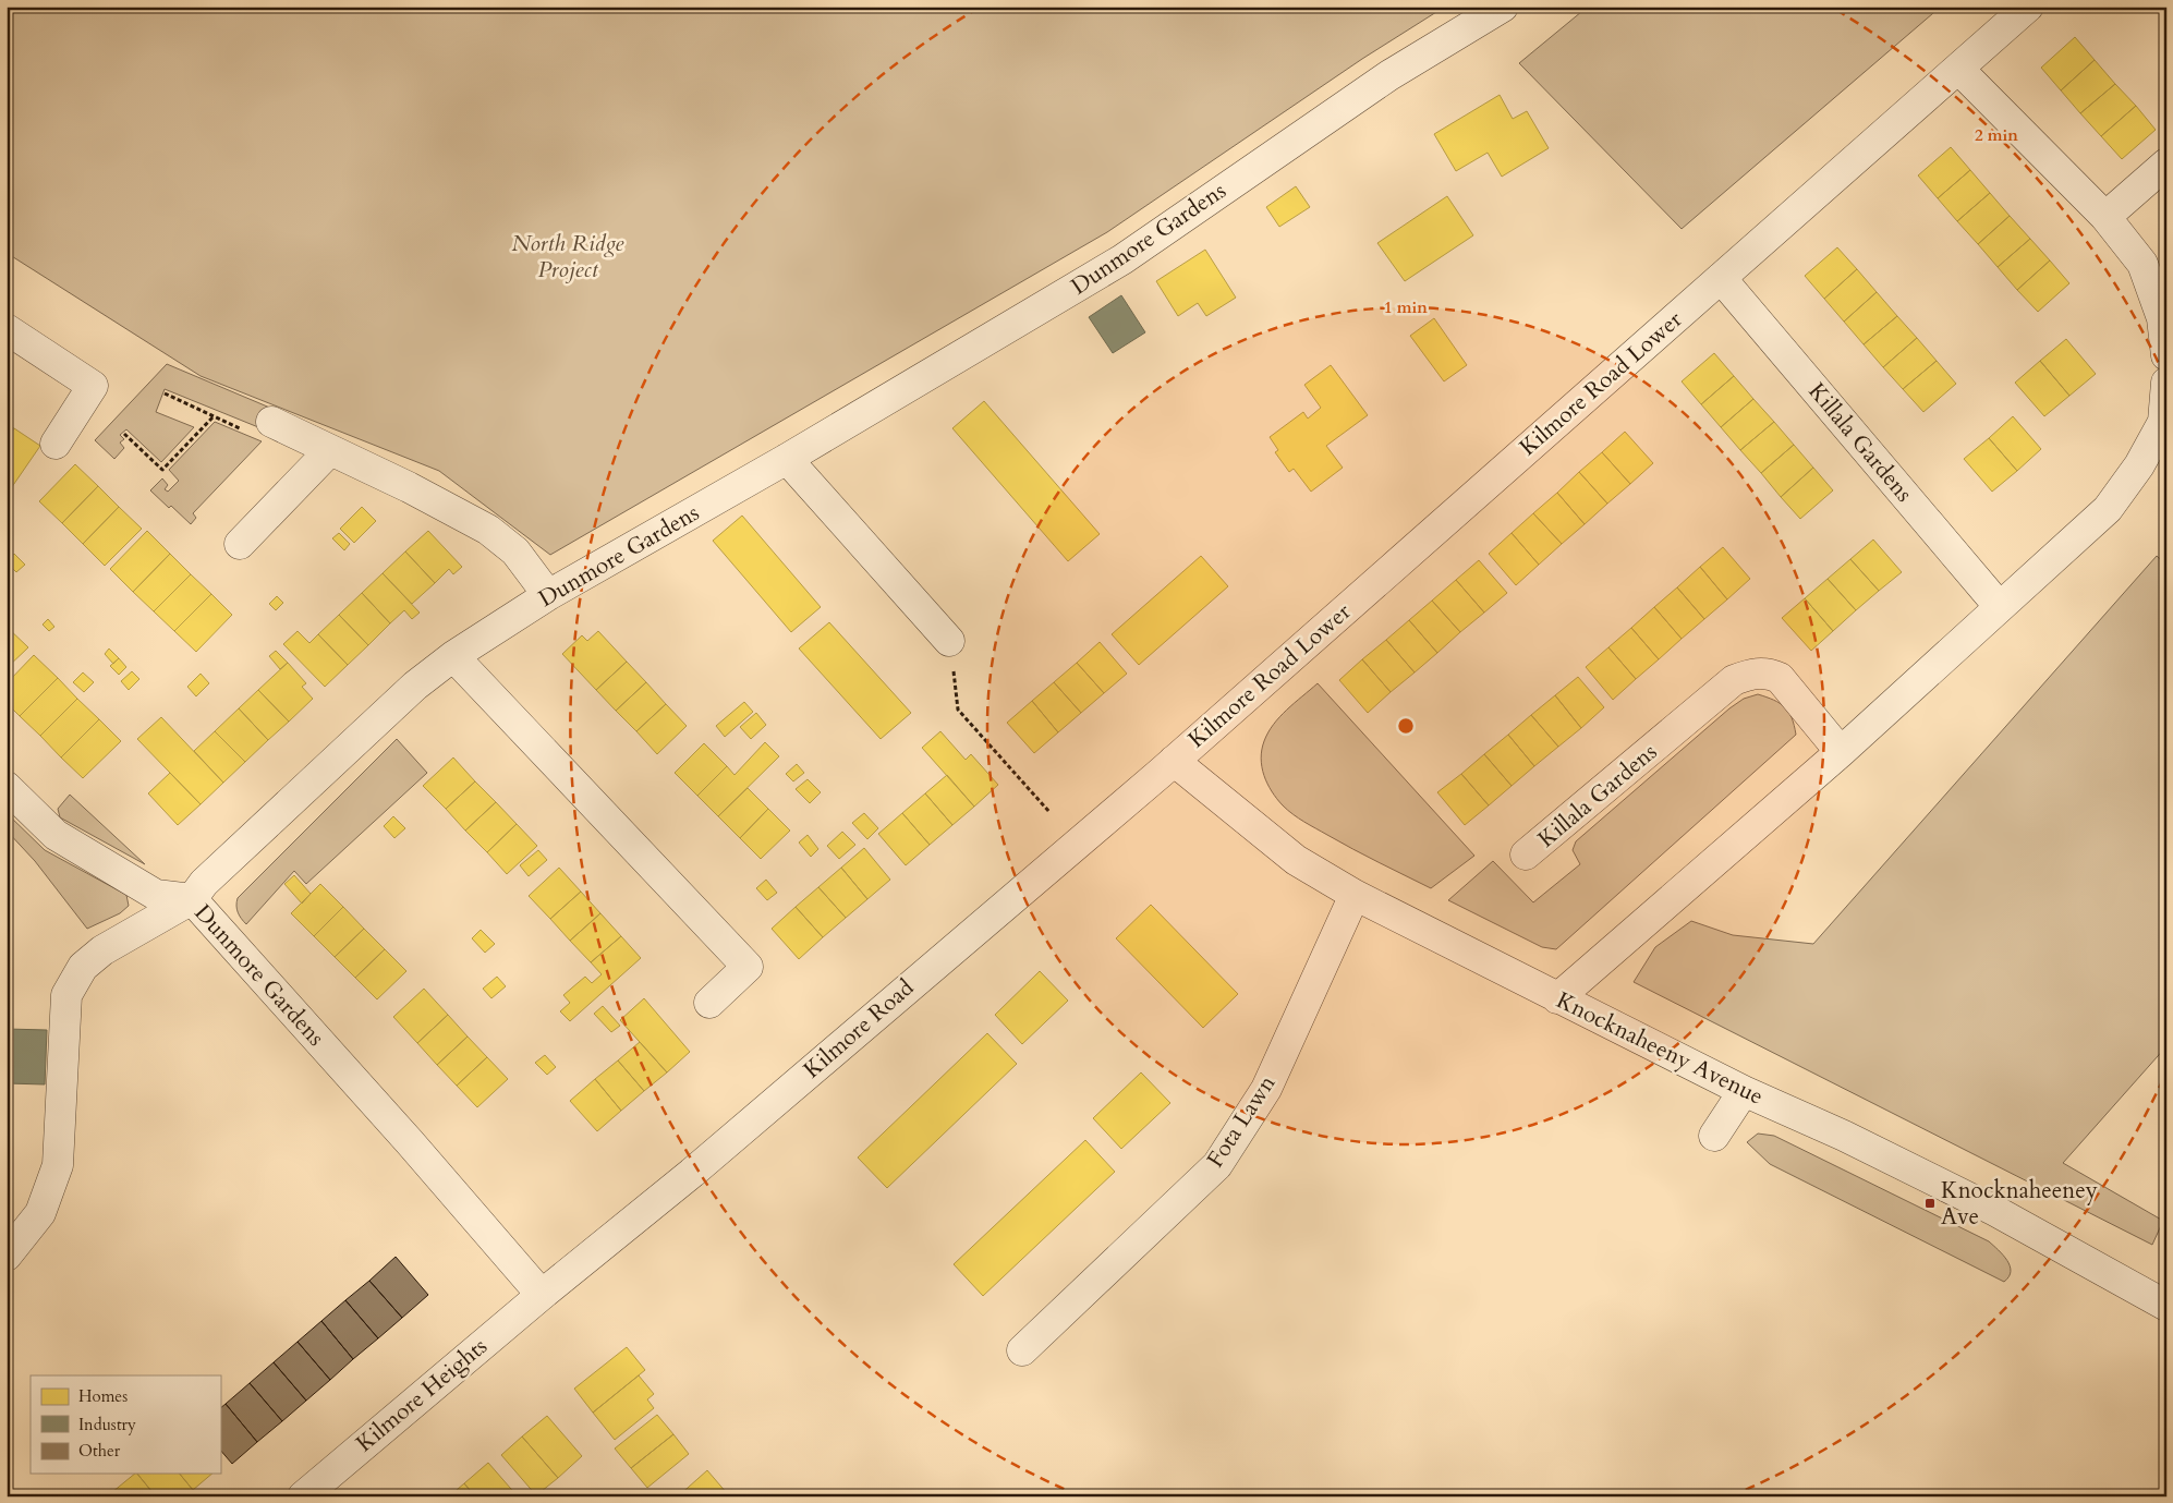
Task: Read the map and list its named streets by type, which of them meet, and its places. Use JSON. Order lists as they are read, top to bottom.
{
  "streets": {
    "street": [
      "Dunmore Gardens",
      "Kilmore Road Lower",
      "Killala Gardens",
      "Kilmore Road",
      "Knocknaheeny Avenue",
      "Fota Lawn",
      "Kilmore Heights"
    ]
  },
  "crossings": [
    ["Dunmore Gardens", "Kilmore Road"],
    ["Dunmore Gardens", "Kilmore Heights"],
    ["Kilmore Road Lower", "Killala Gardens"],
    ["Kilmore Road Lower", "Kilmore Road"],
    ["Kilmore Road Lower", "Knocknaheeny Avenue"],
    ["Kilmore Road", "Knocknaheeny Avenue"],
    ["Kilmore Road", "Kilmore Heights"],
    ["Knocknaheeny Avenue", "Fota Lawn"]
  ],
  "parks": ["North Ridge Project"],
  "places": {
    "transit": ["Knocknaheeney Ave"]
  },
  "legend": ["Homes", "Industry", "Other"],
  "rings": ["2 min", "1 min"]
}
